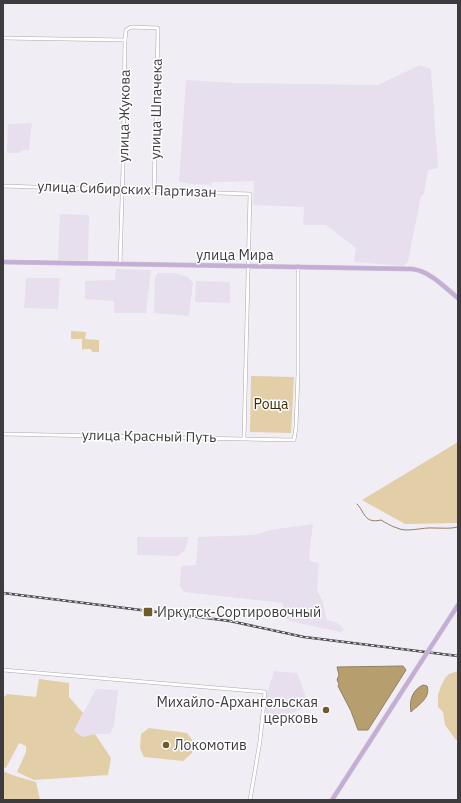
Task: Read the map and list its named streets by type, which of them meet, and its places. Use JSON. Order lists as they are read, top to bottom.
{
  "streets": {
    "main road": ["улица Мира"],
    "street": [
      "улица Шпачека",
      "улица Жукова",
      "улица Сибирских Партизан",
      "улица Красный Путь"
    ]
  },
  "crossings": [
    ["улица Шпачека", "улица Жукова"],
    ["улица Шпачека", "улица Сибирских Партизан"],
    ["улица Жукова", "улица Сибирских Партизан"],
    ["улица Жукова", "улица Мира"],
    ["улица Сибирских Партизан", "улица Мира"],
    ["улица Мира", "улица Красный Путь"]
  ],
  "parks": ["Роща"],
  "places": {
    "transit": ["Иркутск-Сортировочный"],
    "other": ["Михайло-Архангельская церковь", "Локомотив"]
  }
}
